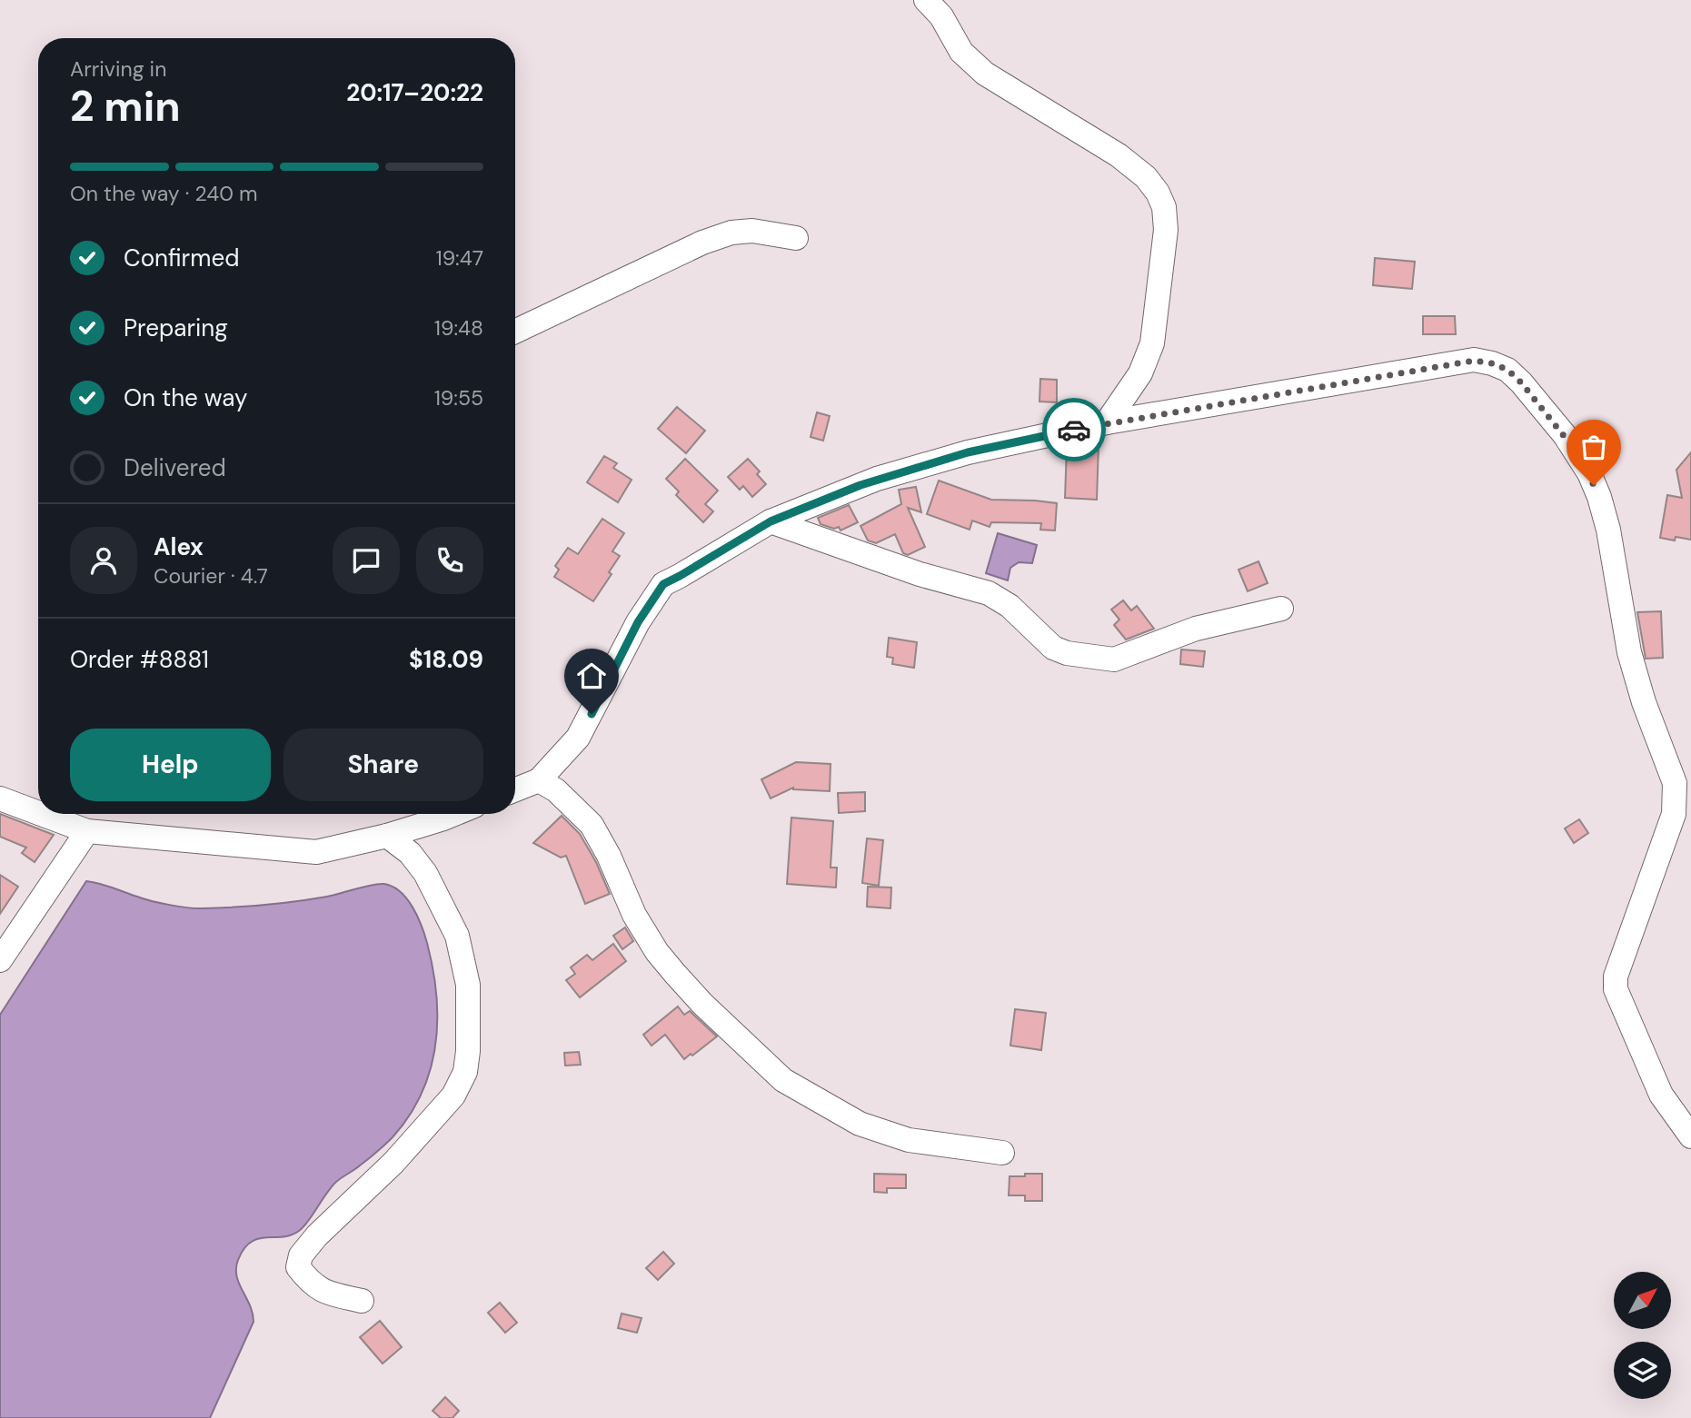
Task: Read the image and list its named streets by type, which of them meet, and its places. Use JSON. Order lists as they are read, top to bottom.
{
  "north": "top right",
  "page": {
    "heading": ["2 min", "Arriving in", "20:17–20:22"],
    "panel": [
      "Alex",
      "Courier · 4.7",
      "Order #8881",
      "$18.09"
    ],
    "bar": "On the way · 240 m",
    "list": [
      ["Confirmed", "19:47"],
      ["Preparing", "19:48"],
      ["On the way", "19:55"],
      "Delivered"
    ],
    "buttons": ["Help", "Share"]
  }
}
